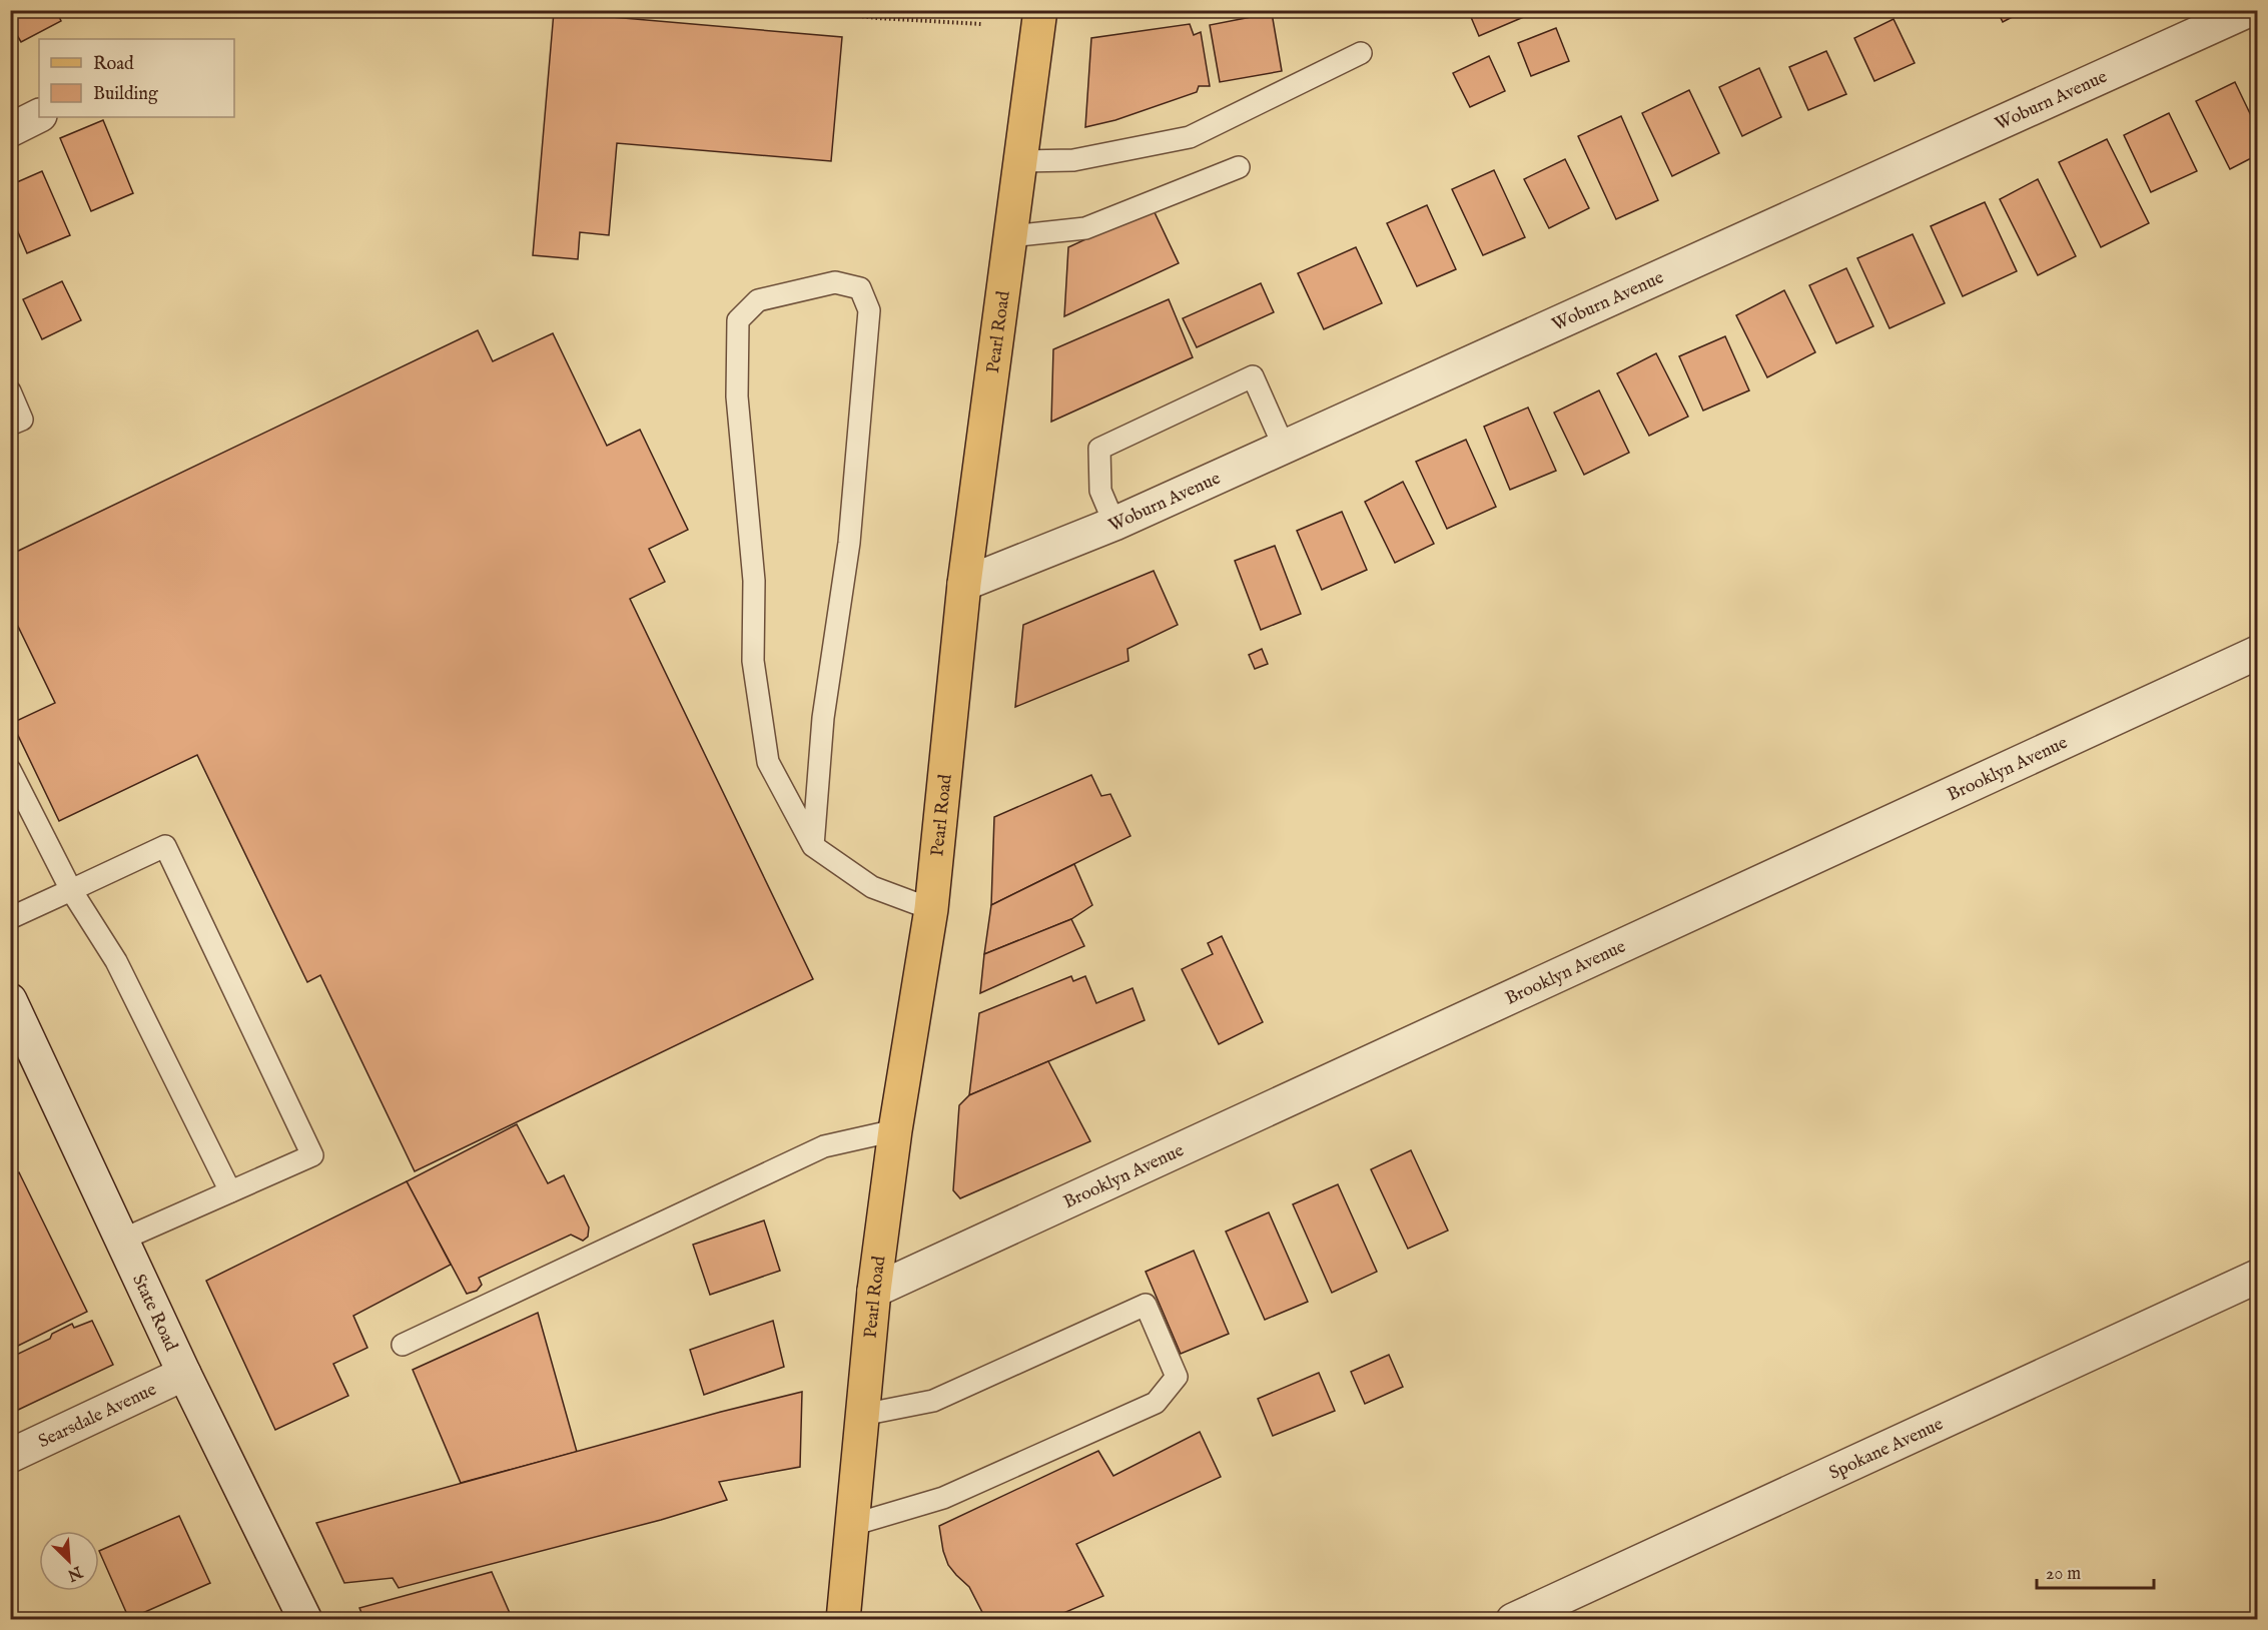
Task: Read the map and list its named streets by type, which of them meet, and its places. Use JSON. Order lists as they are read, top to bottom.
{
  "streets": {
    "main road": ["Pearl Road"],
    "street": [
      "Woburn Avenue",
      "Brooklyn Avenue",
      "State Road",
      "Searsdale Avenue",
      "Spokane Avenue"
    ]
  },
  "crossings": [
    ["Woburn Avenue", "Pearl Road"],
    ["Pearl Road", "Brooklyn Avenue"],
    ["State Road", "Searsdale Avenue"]
  ],
  "legend": ["Road", "Building"],
  "scale_bar": "20 m",
  "north": "bottom right"
}
